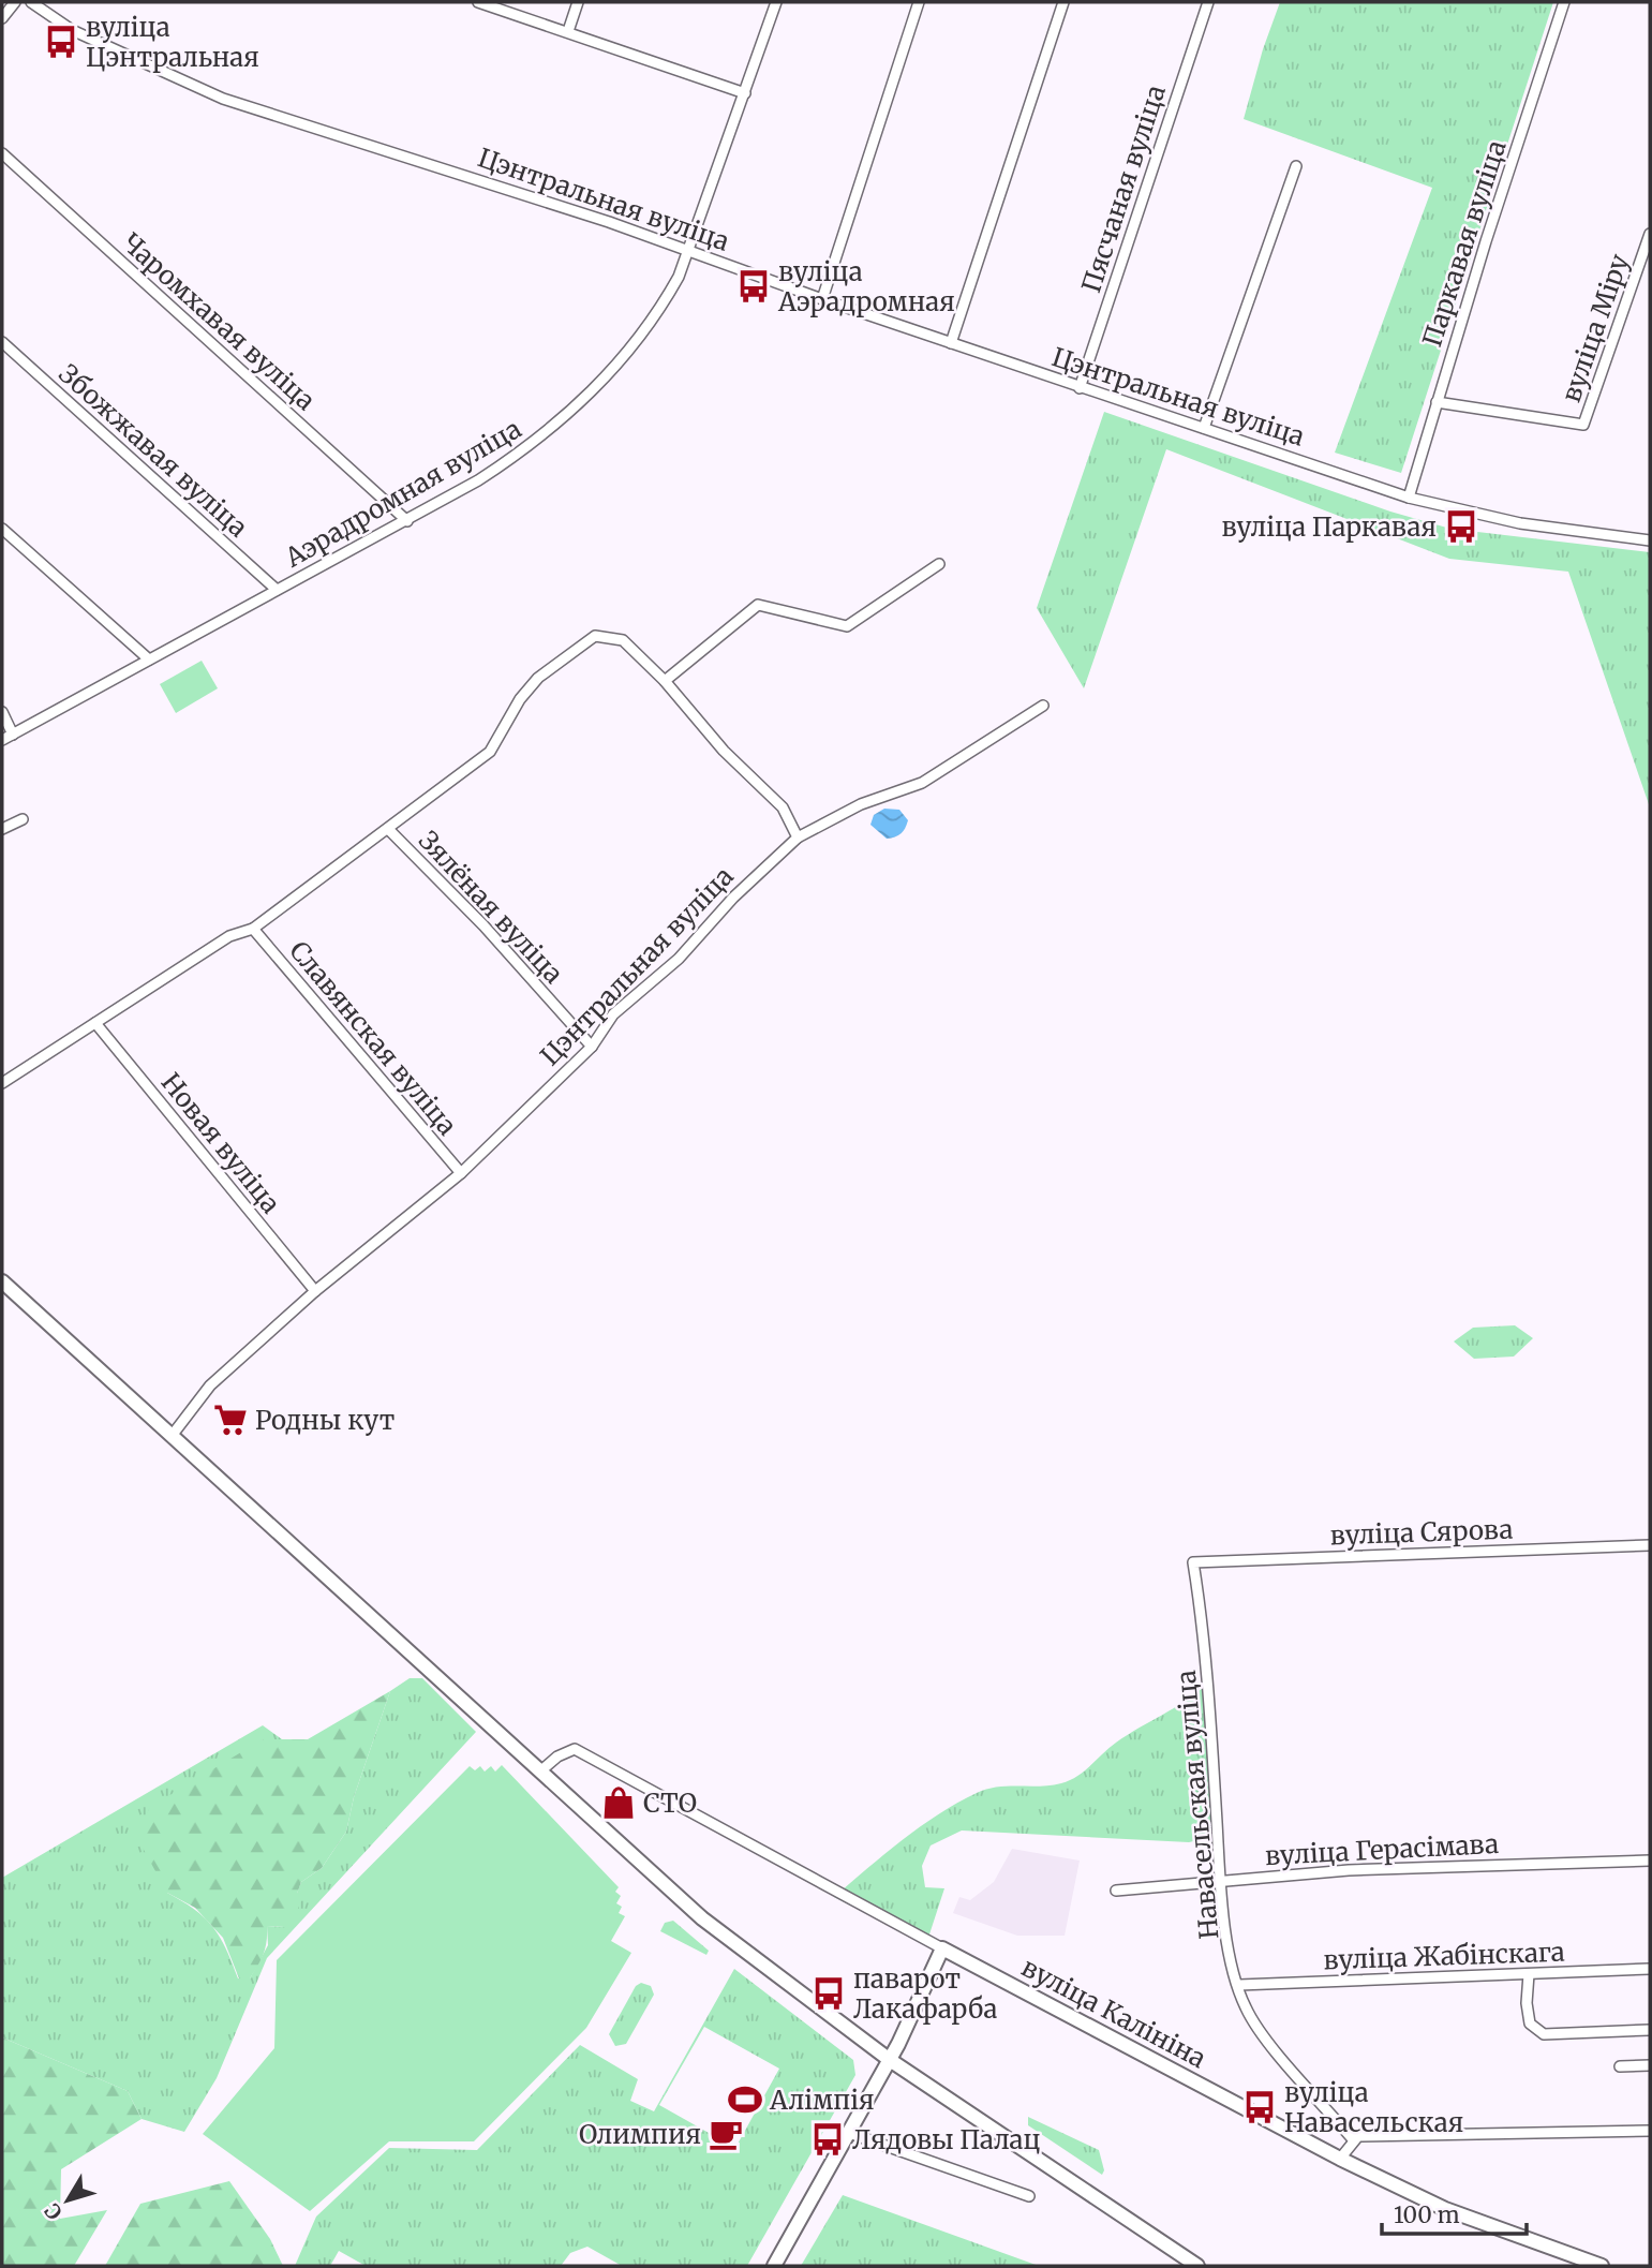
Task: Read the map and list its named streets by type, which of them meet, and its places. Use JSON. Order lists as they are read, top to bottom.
{
  "streets": {
    "main road": ["вуліца Калініна"],
    "street": [
      "Пясчаная вуліца",
      "Цэнтральная вуліца",
      "Паркавая вуліца",
      "Чаромхавая вуліца",
      "вуліца Міру",
      "Збожжавая вуліца",
      "Аэрадромная вуліца",
      "Зялёная вуліца",
      "Славянская вуліца",
      "Новая вуліца",
      "вуліца Сярова",
      "Навасельская вуліца",
      "вуліца Герасімава",
      "вуліца Жабінскага"
    ]
  },
  "crossings": [
    ["Пясчаная вуліца", "Цэнтральная вуліца"],
    ["Цэнтральная вуліца", "Паркавая вуліца"],
    ["Цэнтральная вуліца", "Аэрадромная вуліца"],
    ["Цэнтральная вуліца", "Зялёная вуліца"],
    ["Цэнтральная вуліца", "Славянская вуліца"],
    ["Цэнтральная вуліца", "Новая вуліца"],
    ["Паркавая вуліца", "вуліца Міру"],
    ["Чаромхавая вуліца", "Аэрадромная вуліца"],
    ["Збожжавая вуліца", "Аэрадромная вуліца"],
    ["вуліца Сярова", "Навасельская вуліца"],
    ["Навасельская вуліца", "вуліца Герасімава"],
    ["Навасельская вуліца", "вуліца Жабінскага"]
  ],
  "places": {
    "bus stop": [
      "вуліца Цэнтральная",
      "вуліца Аэрадромная",
      "вуліца Паркавая",
      "паварот Лакафарба",
      "вуліца Навасельская",
      "Лядовы Палац"
    ],
    "supermarket": ["Родны кут"],
    "shop": ["СТО"],
    "sports": ["Алімпія"],
    "cafe": ["Олимпия"]
  },
  "scale_bar": "100 m",
  "north": "bottom left"
}
